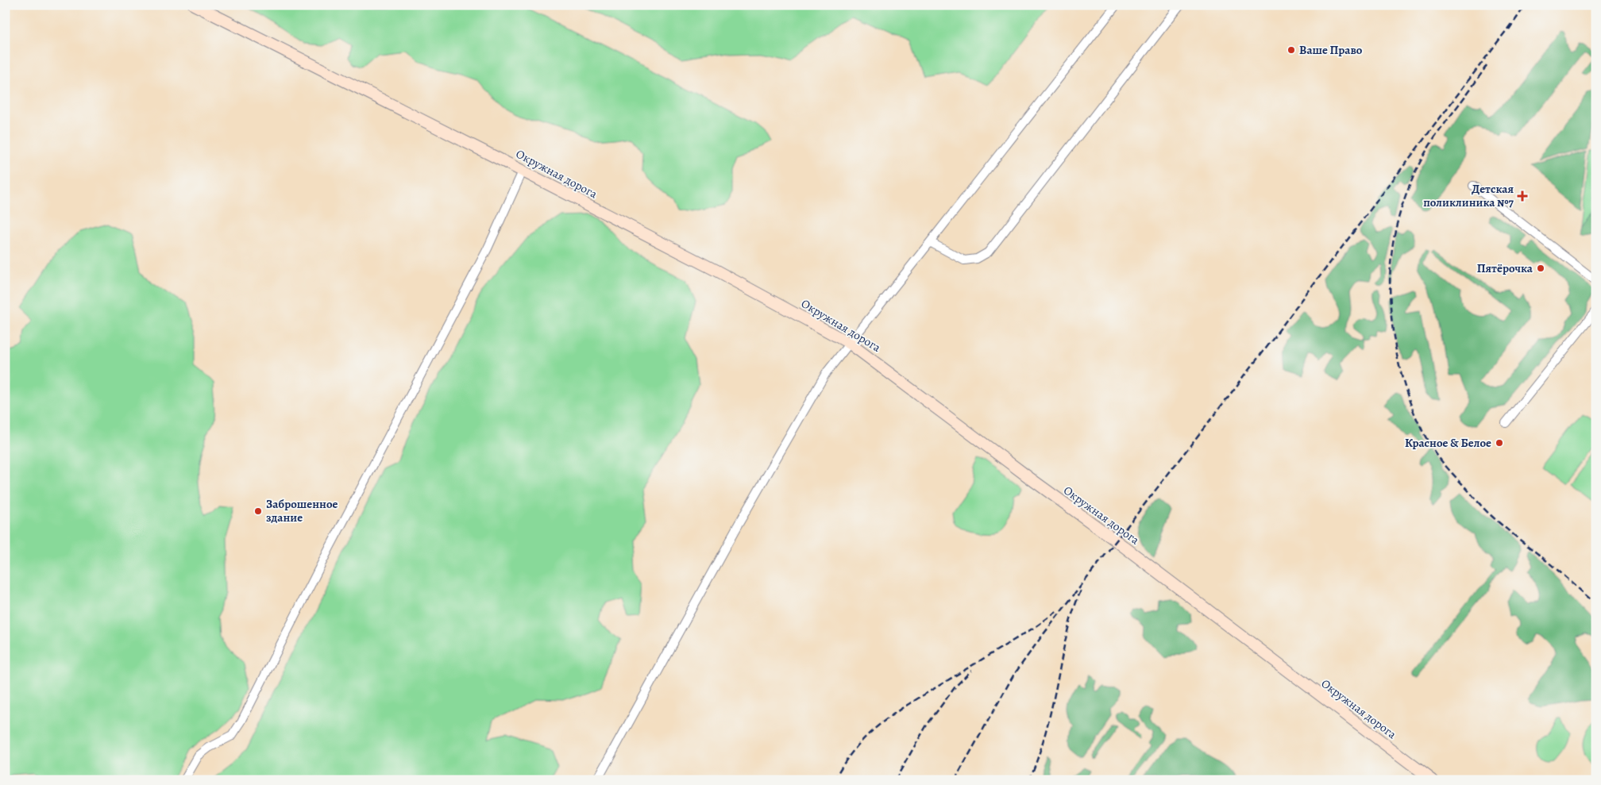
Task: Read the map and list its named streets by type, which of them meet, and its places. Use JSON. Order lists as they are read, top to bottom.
{
  "streets": {
    "main road": ["Окружная дорога"]
  },
  "places": {
    "other": [
      "Ваше Право",
      "Пятёрочка",
      "Красное & Белое",
      "Заброшенное здание"
    ],
    "health": ["Детская поликлиника №7"]
  }
}
